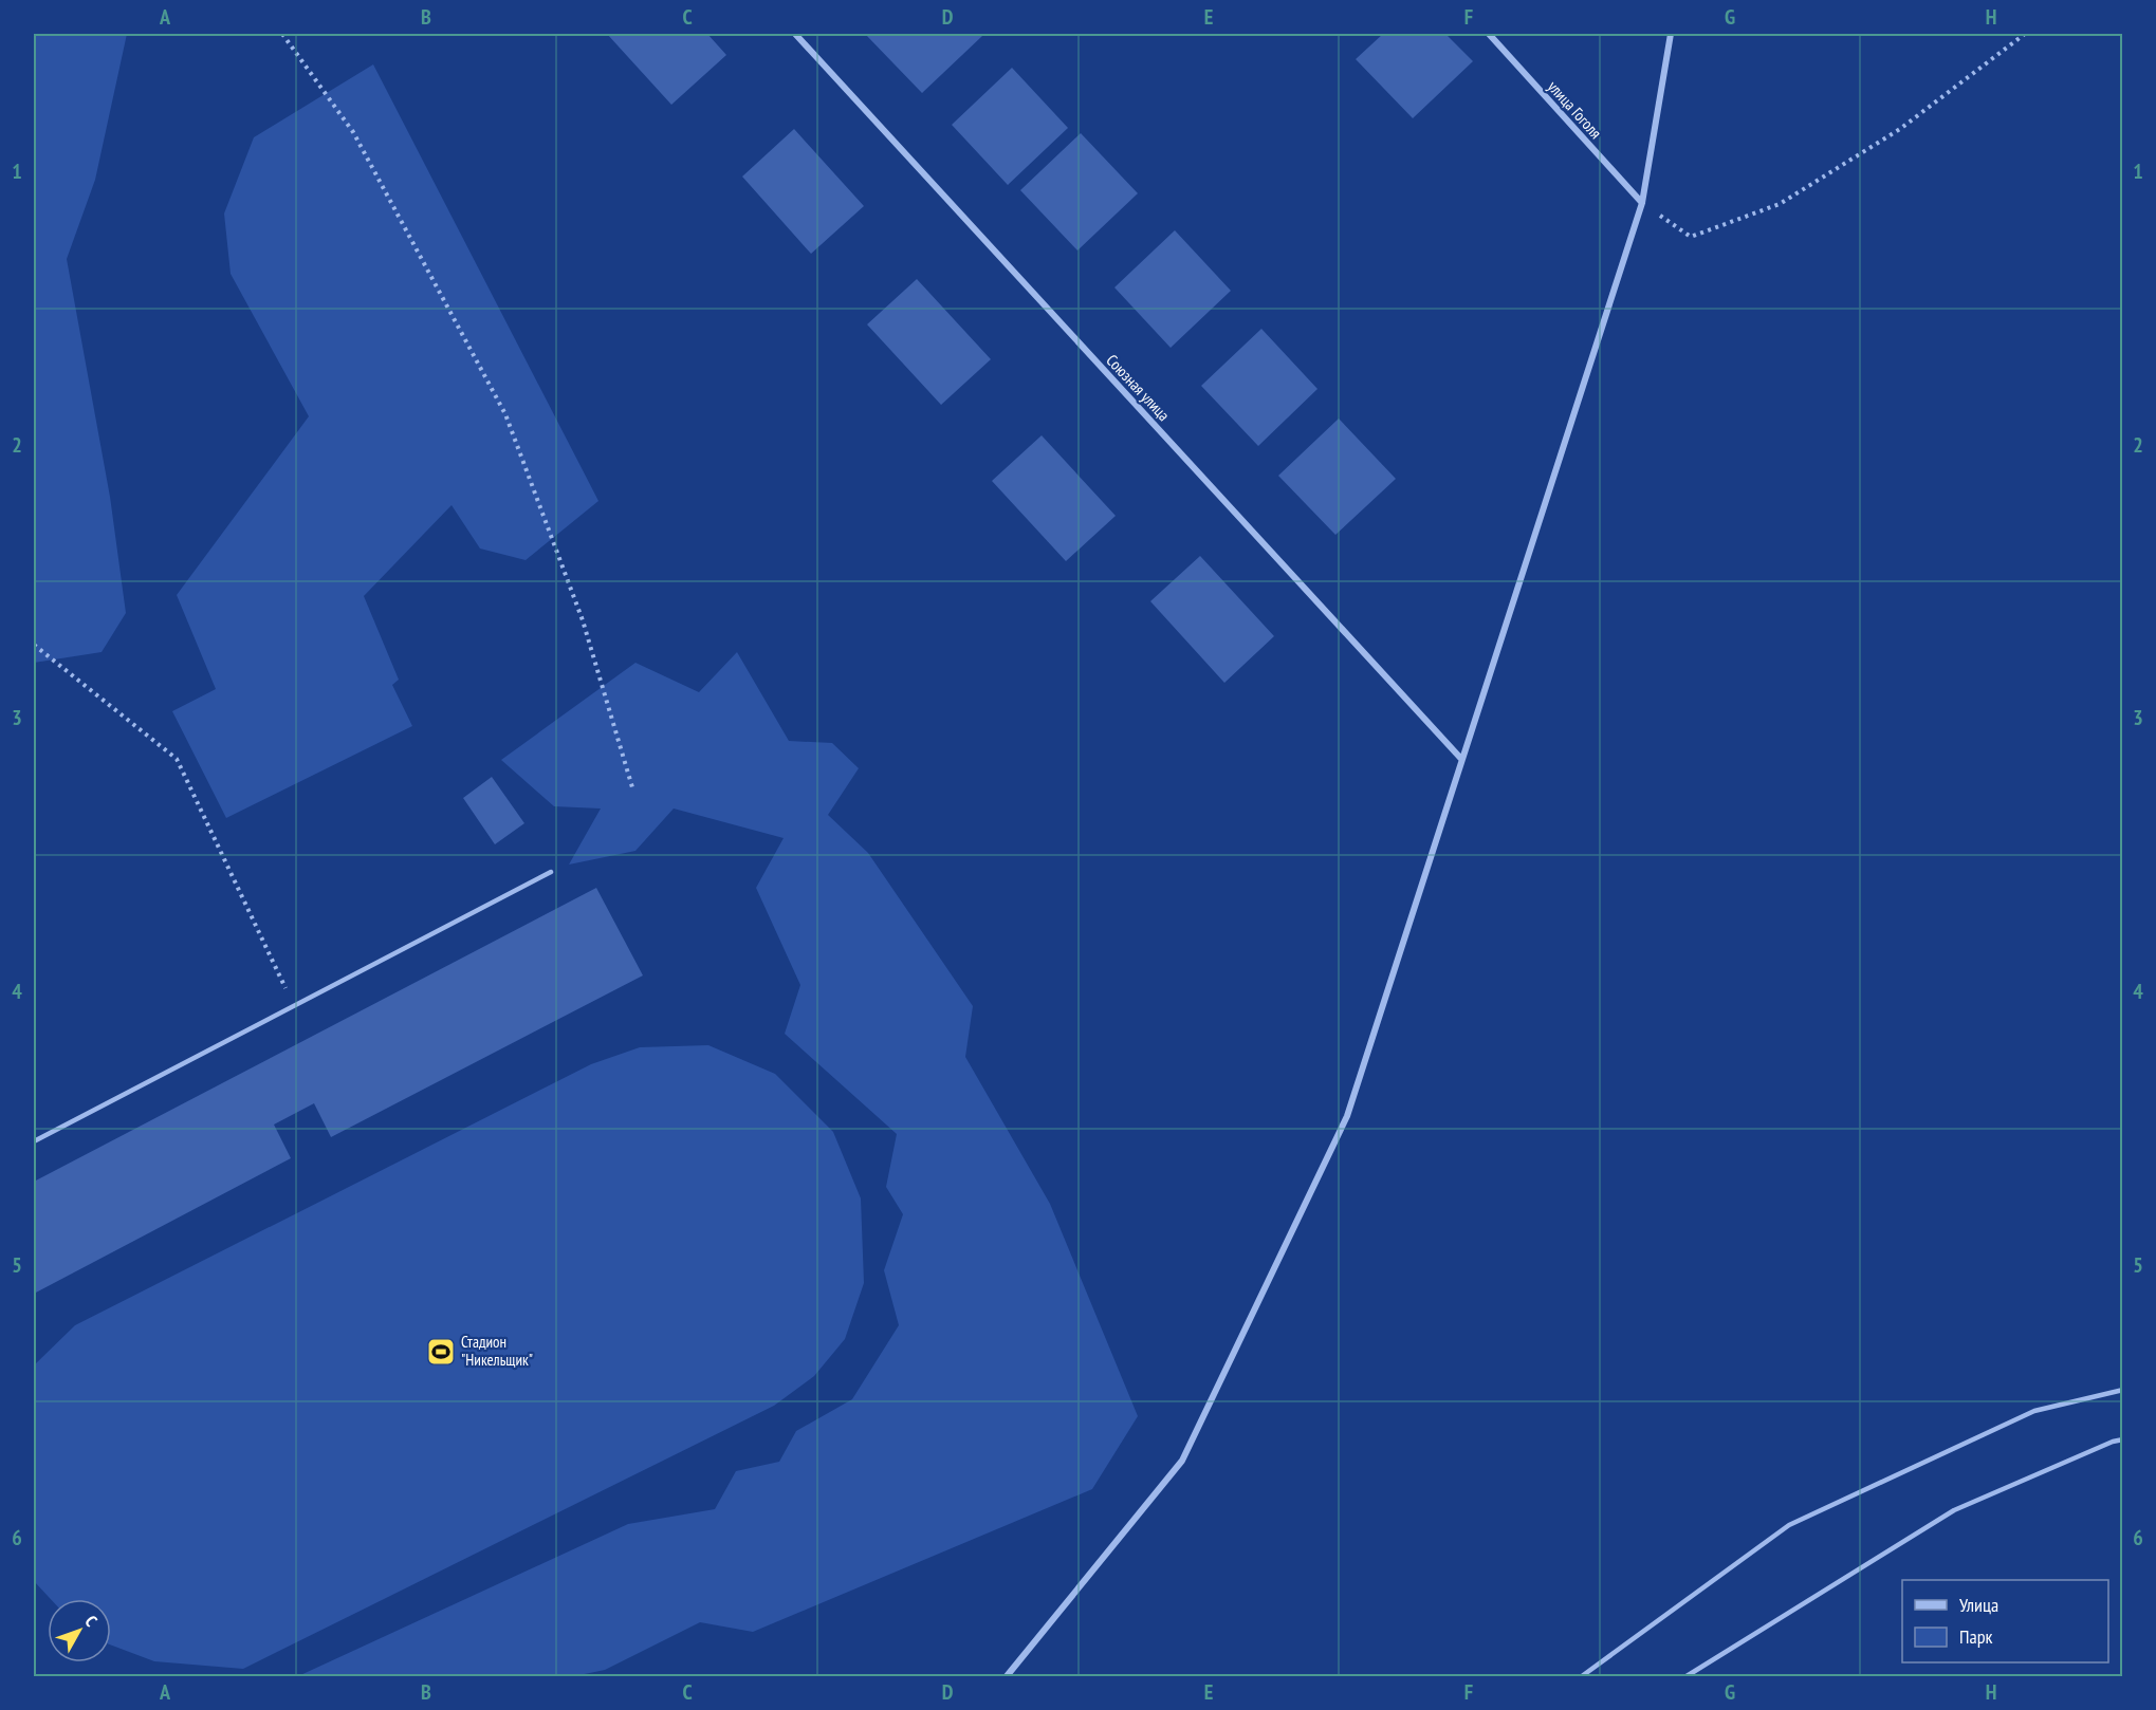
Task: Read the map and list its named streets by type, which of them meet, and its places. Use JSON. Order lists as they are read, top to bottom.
{
  "streets": {
    "street": ["улица Гоголя", "Союзная улица"]
  },
  "places": {
    "sports": ["Стадион \"Никельщик\""]
  },
  "legend": ["Улица", "Парк"],
  "north": "top right",
  "grid": {
    "columns": [
      "A",
      "B",
      "C",
      "D",
      "E",
      "F",
      "G",
      "H"
    ],
    "rows": [
      "1",
      "2",
      "3",
      "4",
      "5",
      "6"
    ]
  }
}
